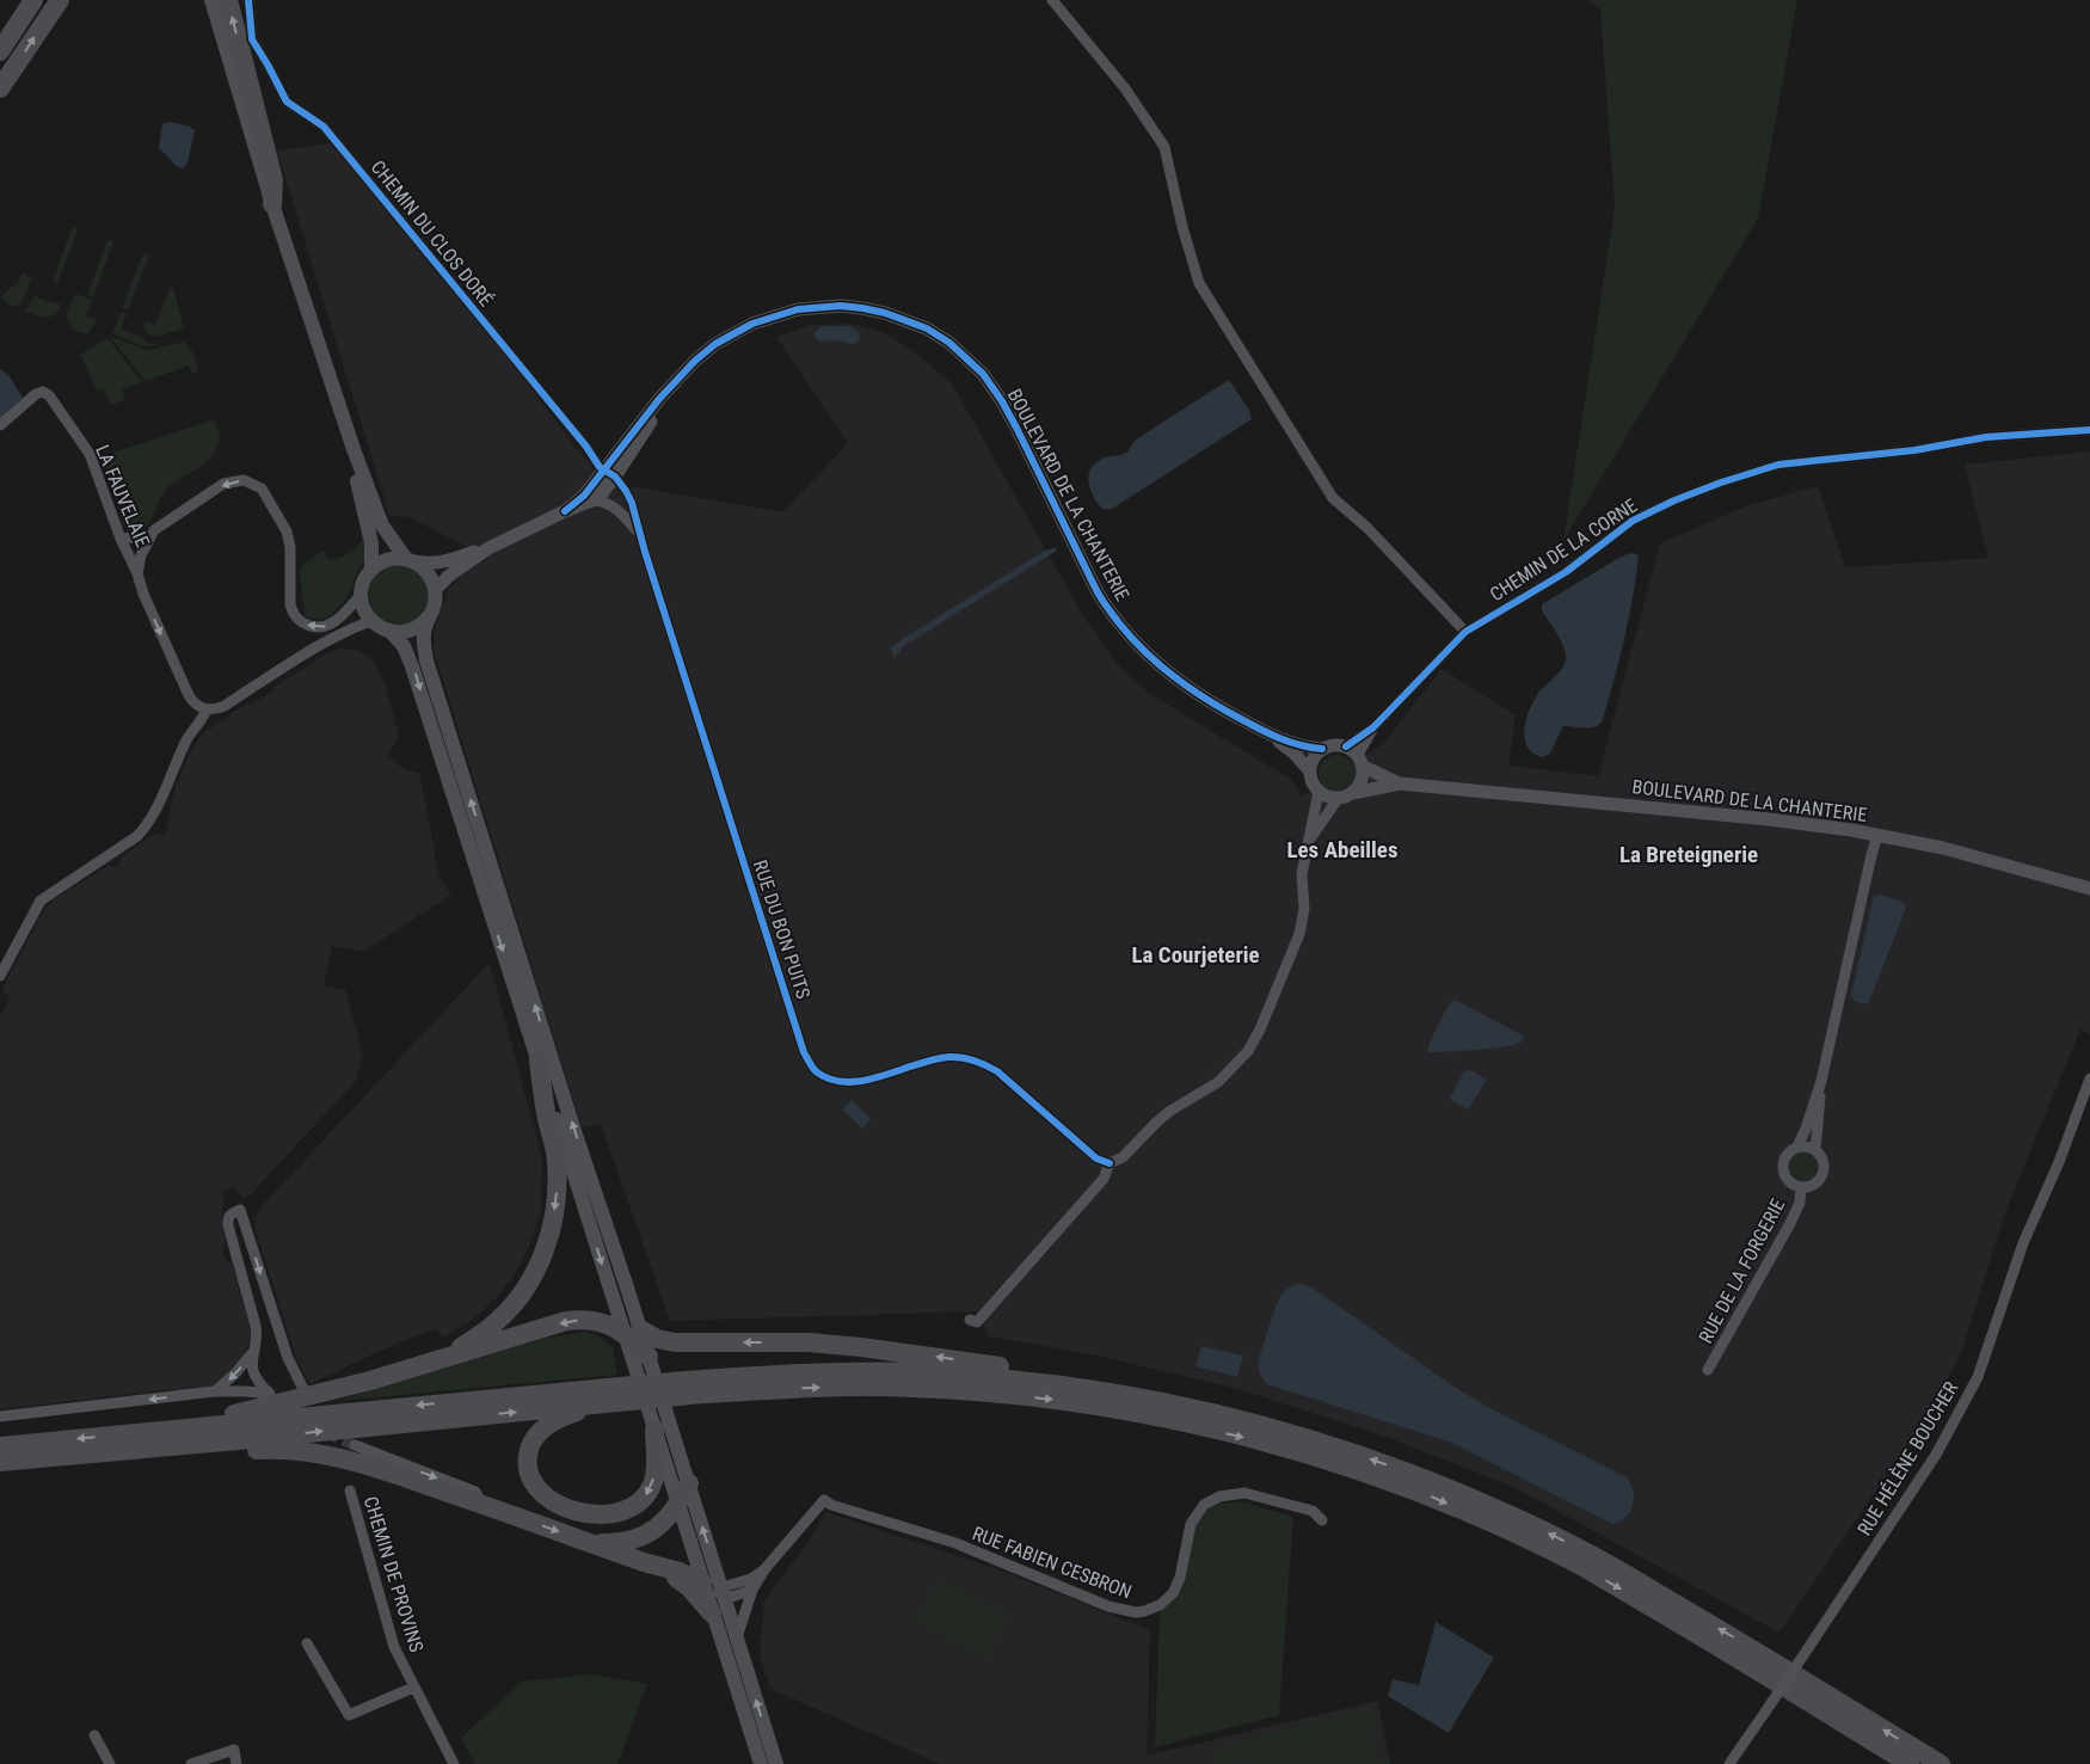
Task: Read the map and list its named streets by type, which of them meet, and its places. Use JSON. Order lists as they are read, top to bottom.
{
  "streets": {
    "street": [
      "CHEMIN DU CLOS DORÉ",
      "BOULEVARD DE LA CHANTERIE",
      "LA FAUVELAIE",
      "CHEMIN DE LA CORNE",
      "RUE DU BON PUITS",
      "RUE DE LA FORGERIE",
      "RUE HÉLÈNE BOUCHER",
      "RUE FABIEN CESBRON",
      "CHEMIN DE PROVINS"
    ]
  },
  "crossings": [
    ["CHEMIN DU CLOS DORÉ", "BOULEVARD DE LA CHANTERIE"],
    ["CHEMIN DU CLOS DORÉ", "RUE DU BON PUITS"],
    ["BOULEVARD DE LA CHANTERIE", "CHEMIN DE LA CORNE"],
    ["BOULEVARD DE LA CHANTERIE", "RUE DU BON PUITS"]
  ],
  "one_way": ["LA FAUVELAIE"],
  "districts": ["Les Abeilles", "La Breteignerie", "La Courjeterie"]
}
